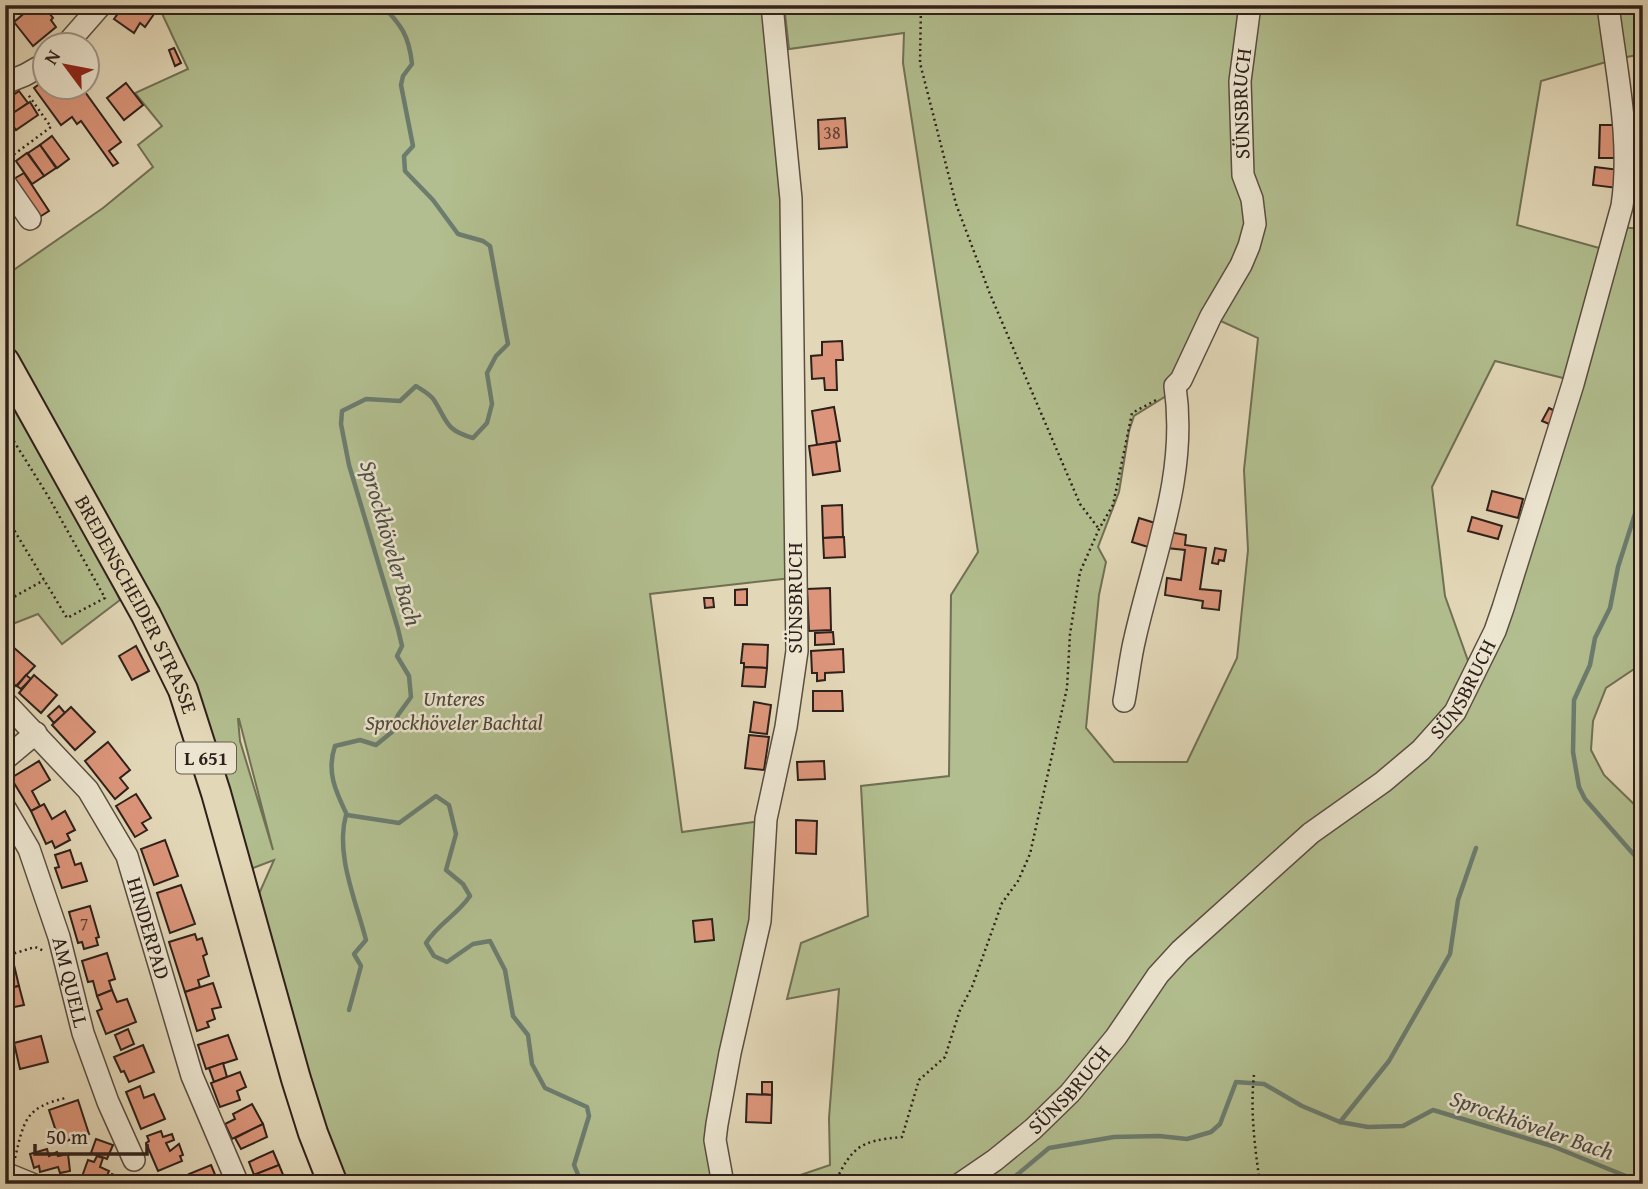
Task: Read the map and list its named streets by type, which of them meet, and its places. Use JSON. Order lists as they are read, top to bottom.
{
  "streets": {
    "main road": ["BREDENSCHEIDER STRASSE", "L 651"],
    "street": ["SÜNSBRUCH", "HINDERPAD", "AM QUELL"]
  },
  "water": ["Sprockhöveler Bach"],
  "parks": ["Unteres Sprockhöveler Bachtal"],
  "house_numbers": ["38", "7"],
  "scale_bar": "50 m",
  "north": "top left"
}
